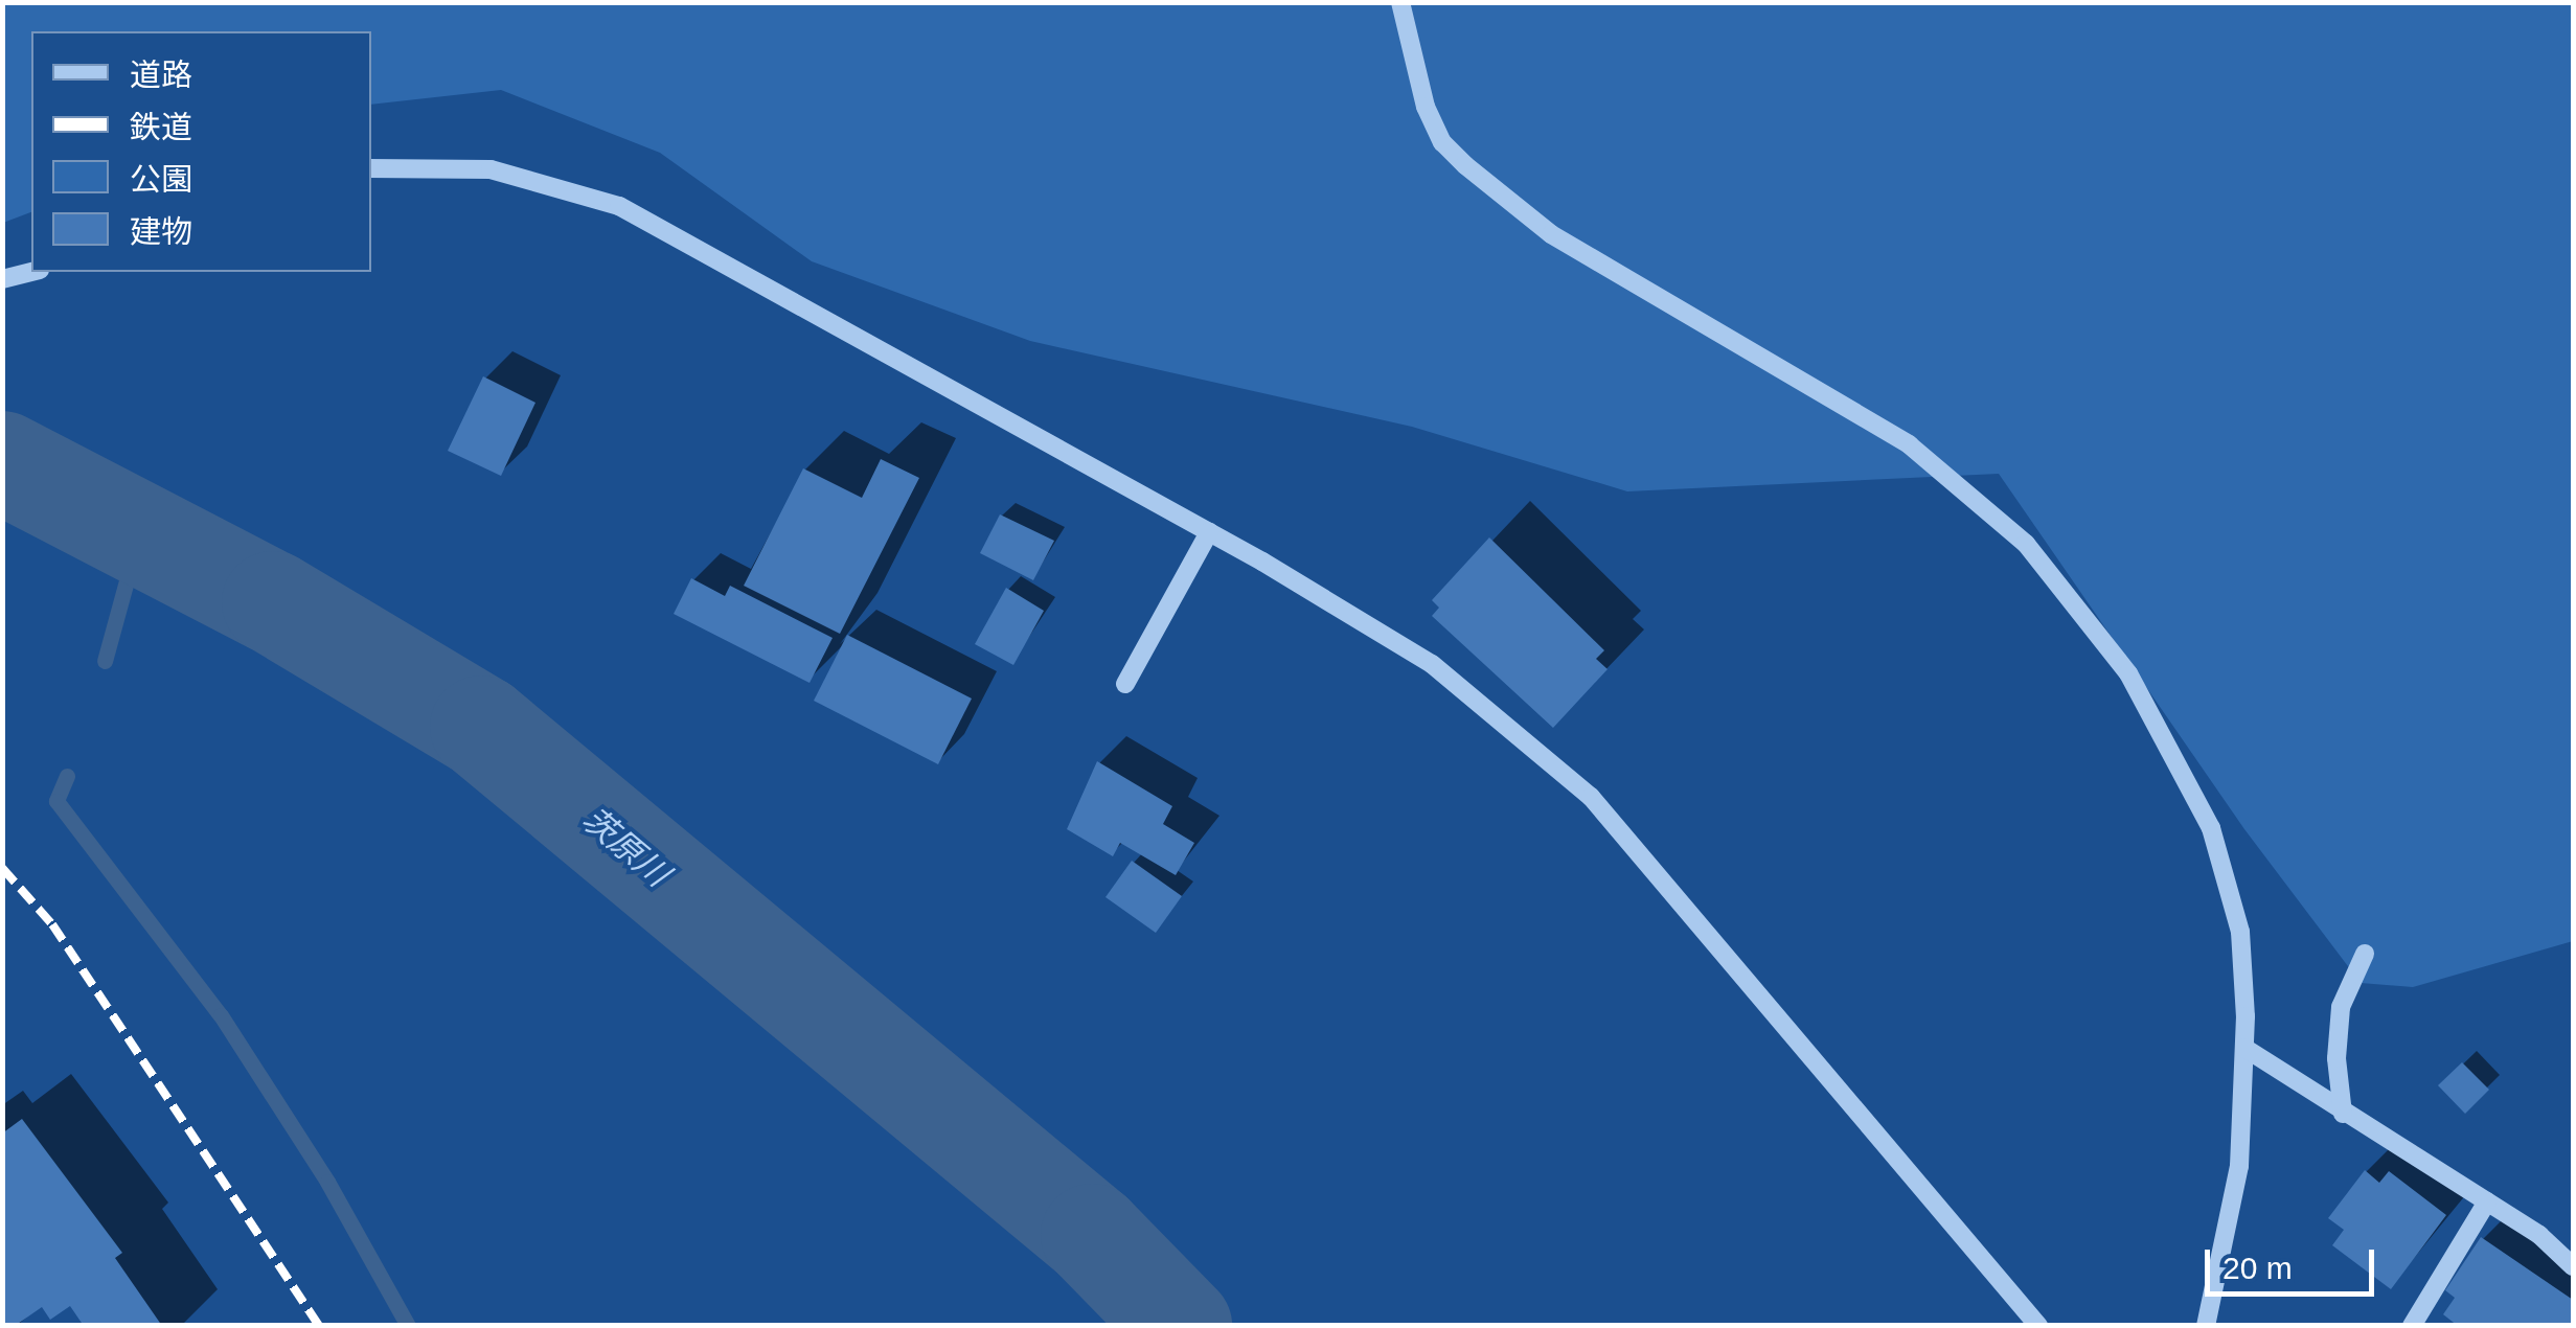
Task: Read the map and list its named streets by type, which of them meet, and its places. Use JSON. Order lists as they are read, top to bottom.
{
  "water": ["茨原川"],
  "legend": [
    "道路",
    "鉄道",
    "公園",
    "建物"
  ],
  "scale_bar": "20 m"
}
